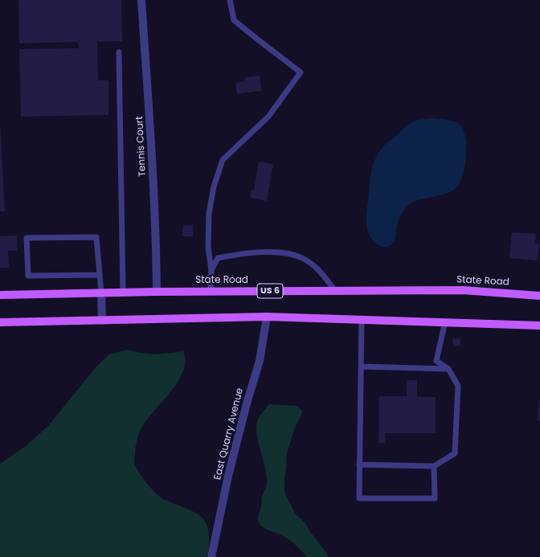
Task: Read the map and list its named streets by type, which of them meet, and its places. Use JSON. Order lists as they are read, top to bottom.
{
  "streets": {
    "main road": ["State Road", "US 6"],
    "street": ["Tennis Court", "East Quarry Avenue"]
  },
  "crossings": [
    ["Tennis Court", "State Road"]
  ]
}
